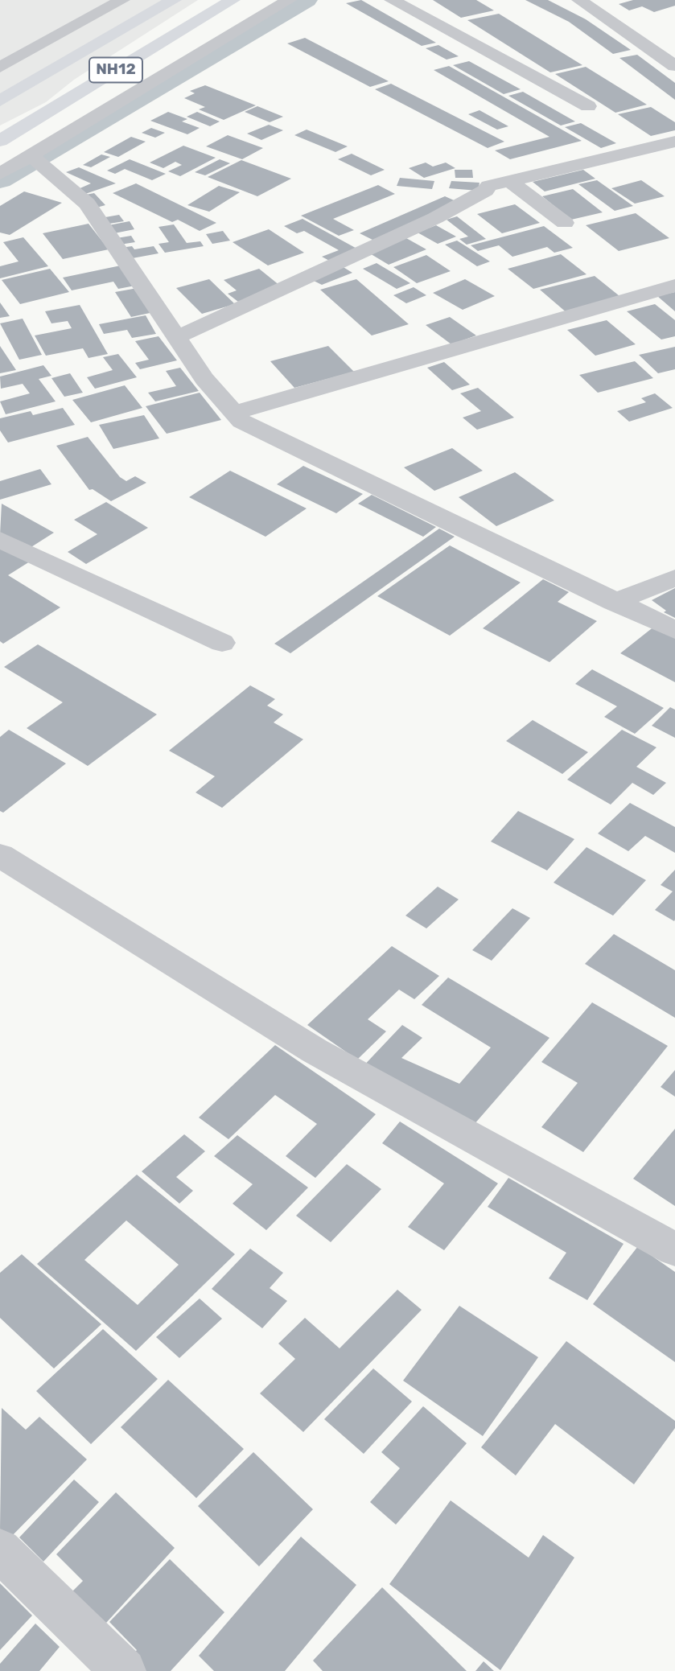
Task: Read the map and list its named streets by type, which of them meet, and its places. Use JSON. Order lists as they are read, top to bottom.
{
  "streets": {
    "highway": ["NH12"]
  }
}
